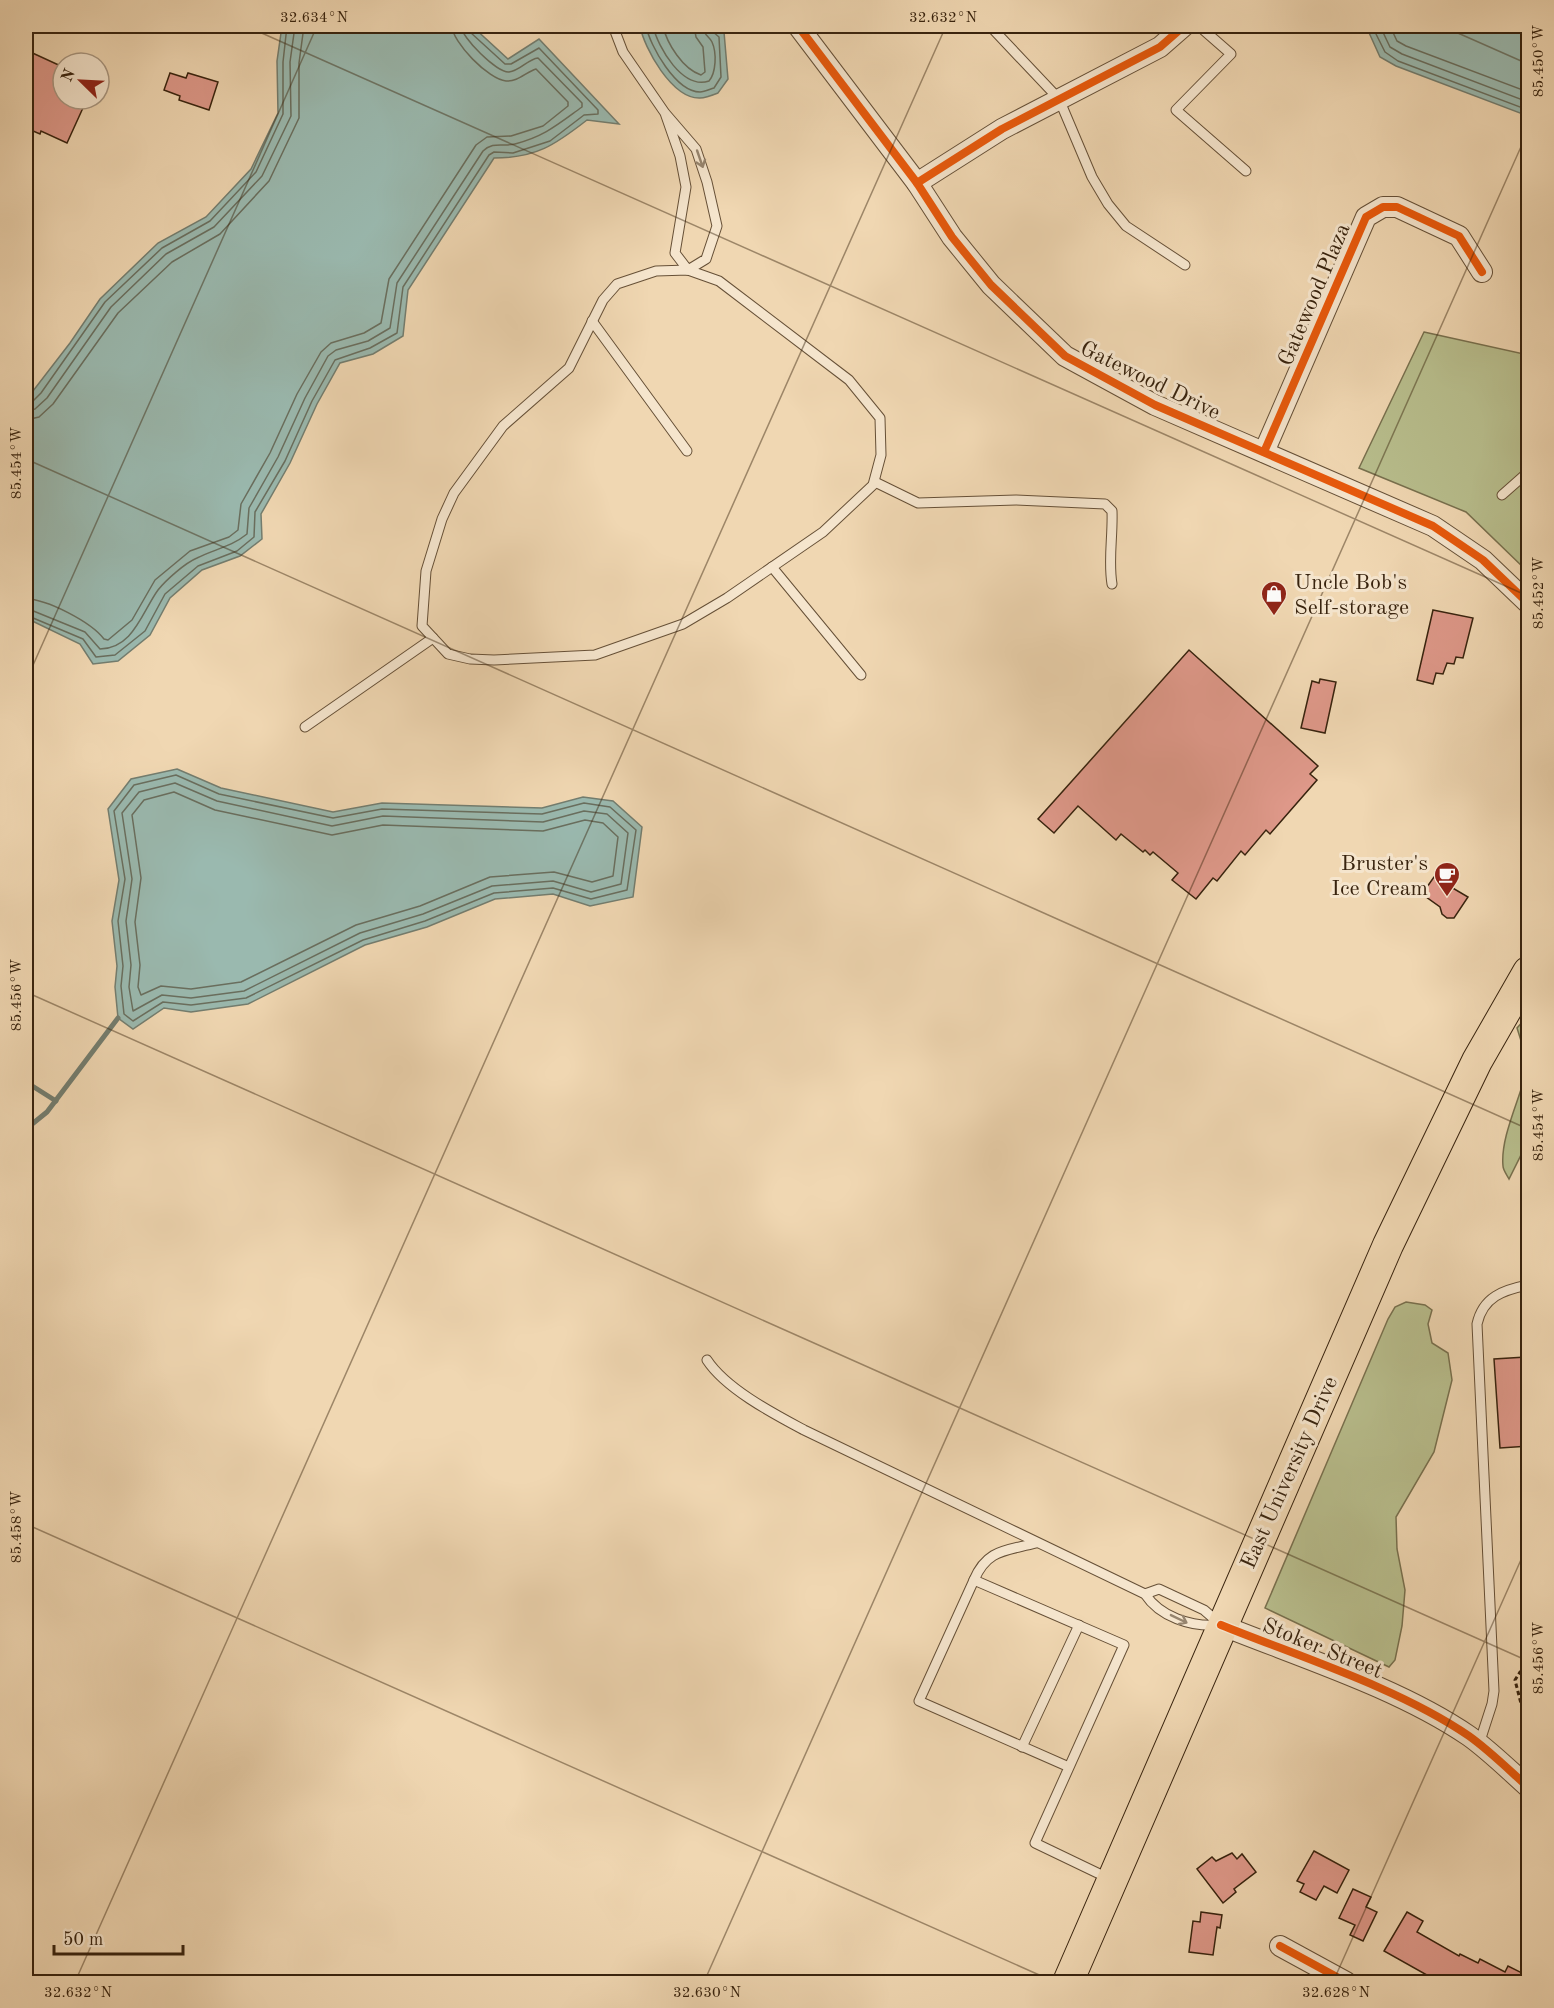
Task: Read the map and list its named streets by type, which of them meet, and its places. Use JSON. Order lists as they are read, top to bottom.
{
  "streets": {
    "main road": ["East University Drive"],
    "street": ["Gatewood Plaza", "Gatewood Drive", "Stoker Street"]
  },
  "crossings": [
    ["Gatewood Plaza", "Gatewood Drive"],
    ["East University Drive", "Stoker Street"]
  ],
  "places": {
    "shop": ["Uncle Bob's Self-storage"],
    "cafe": ["Bruster's Ice Cream"]
  },
  "scale_bar": "50 m",
  "north": "top left",
  "coordinates": [
    "32.634°N",
    "32.632°N",
    "85.450°W",
    "85.454°W",
    "85.452°W",
    "85.456°W",
    "85.458°W",
    "32.630°N",
    "32.628°N"
  ]
}
